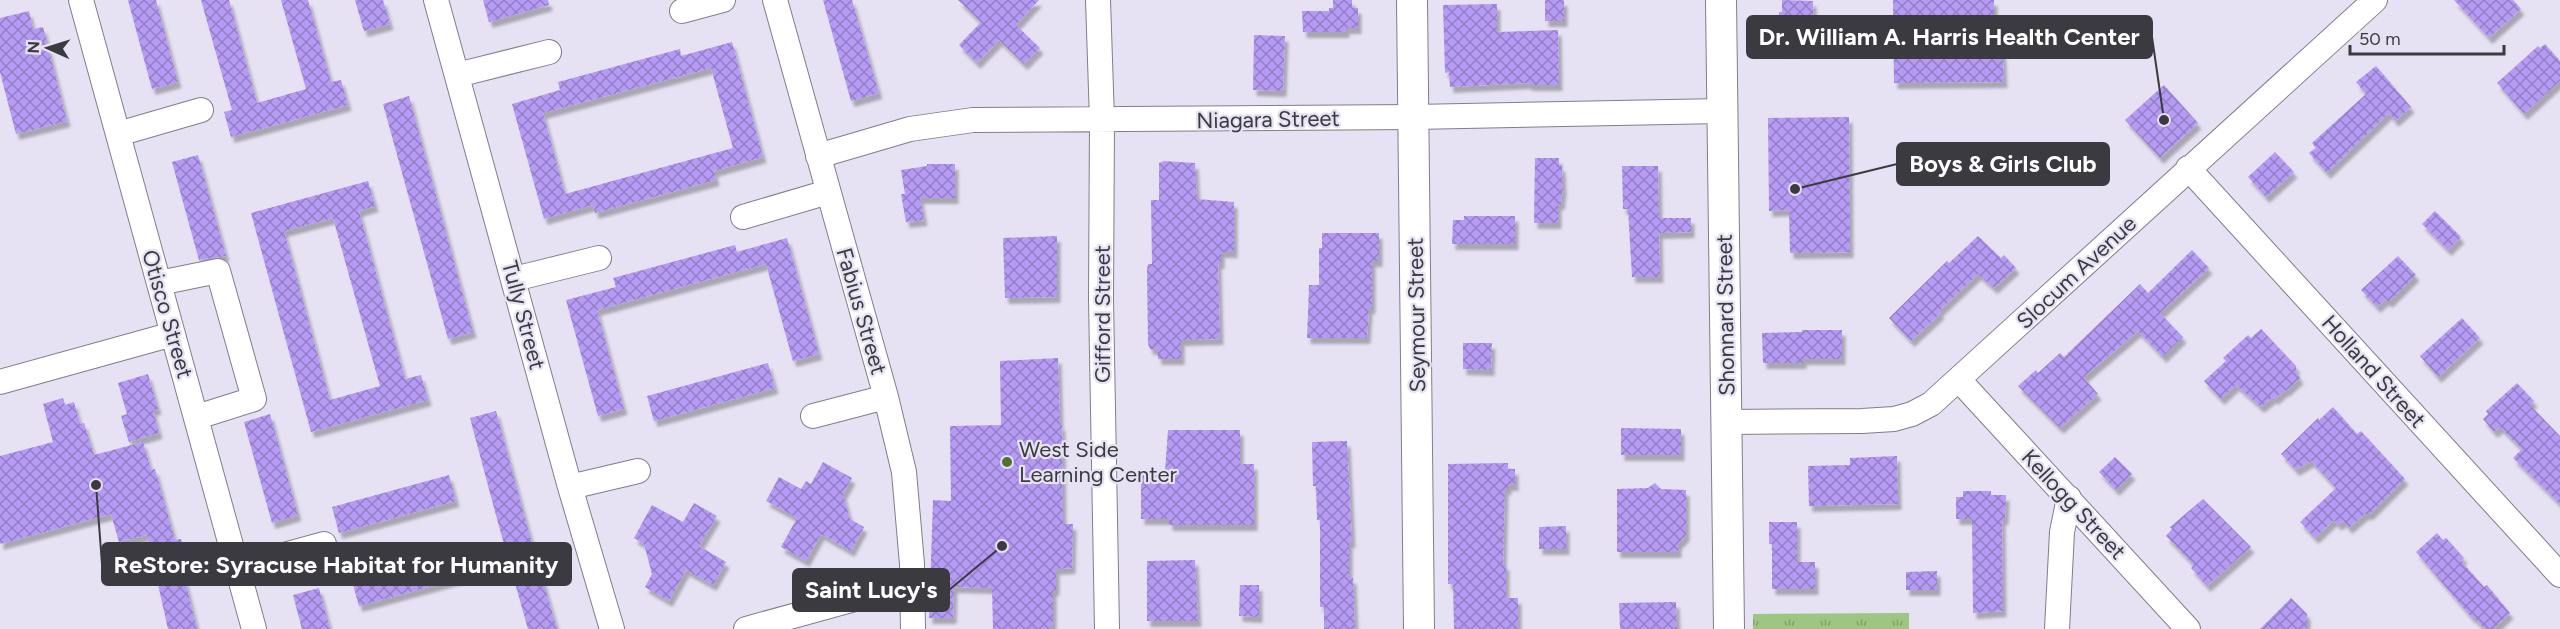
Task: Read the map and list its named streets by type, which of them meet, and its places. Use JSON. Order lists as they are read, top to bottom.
{
  "streets": {
    "street": [
      "Niagara Street",
      "Slocum Avenue",
      "Fabius Street",
      "Otisco Street",
      "Gifford Street",
      "Tully Street",
      "Seymour Street",
      "Shonnard Street",
      "Holland Street",
      "Kellogg Street"
    ]
  },
  "crossings": [
    ["Niagara Street", "Fabius Street"],
    ["Niagara Street", "Gifford Street"],
    ["Niagara Street", "Seymour Street"],
    ["Niagara Street", "Shonnard Street"],
    ["Slocum Avenue", "Shonnard Street"],
    ["Slocum Avenue", "Holland Street"],
    ["Slocum Avenue", "Kellogg Street"]
  ],
  "places": [
    "Dr. William A. Harris Health Center",
    "Boys & Girls Club",
    "West Side Learning Center",
    "ReStore: Syracuse Habitat for Humanity",
    "Saint Lucy's"
  ],
  "scale_bar": "50 m",
  "north": "left"
}
